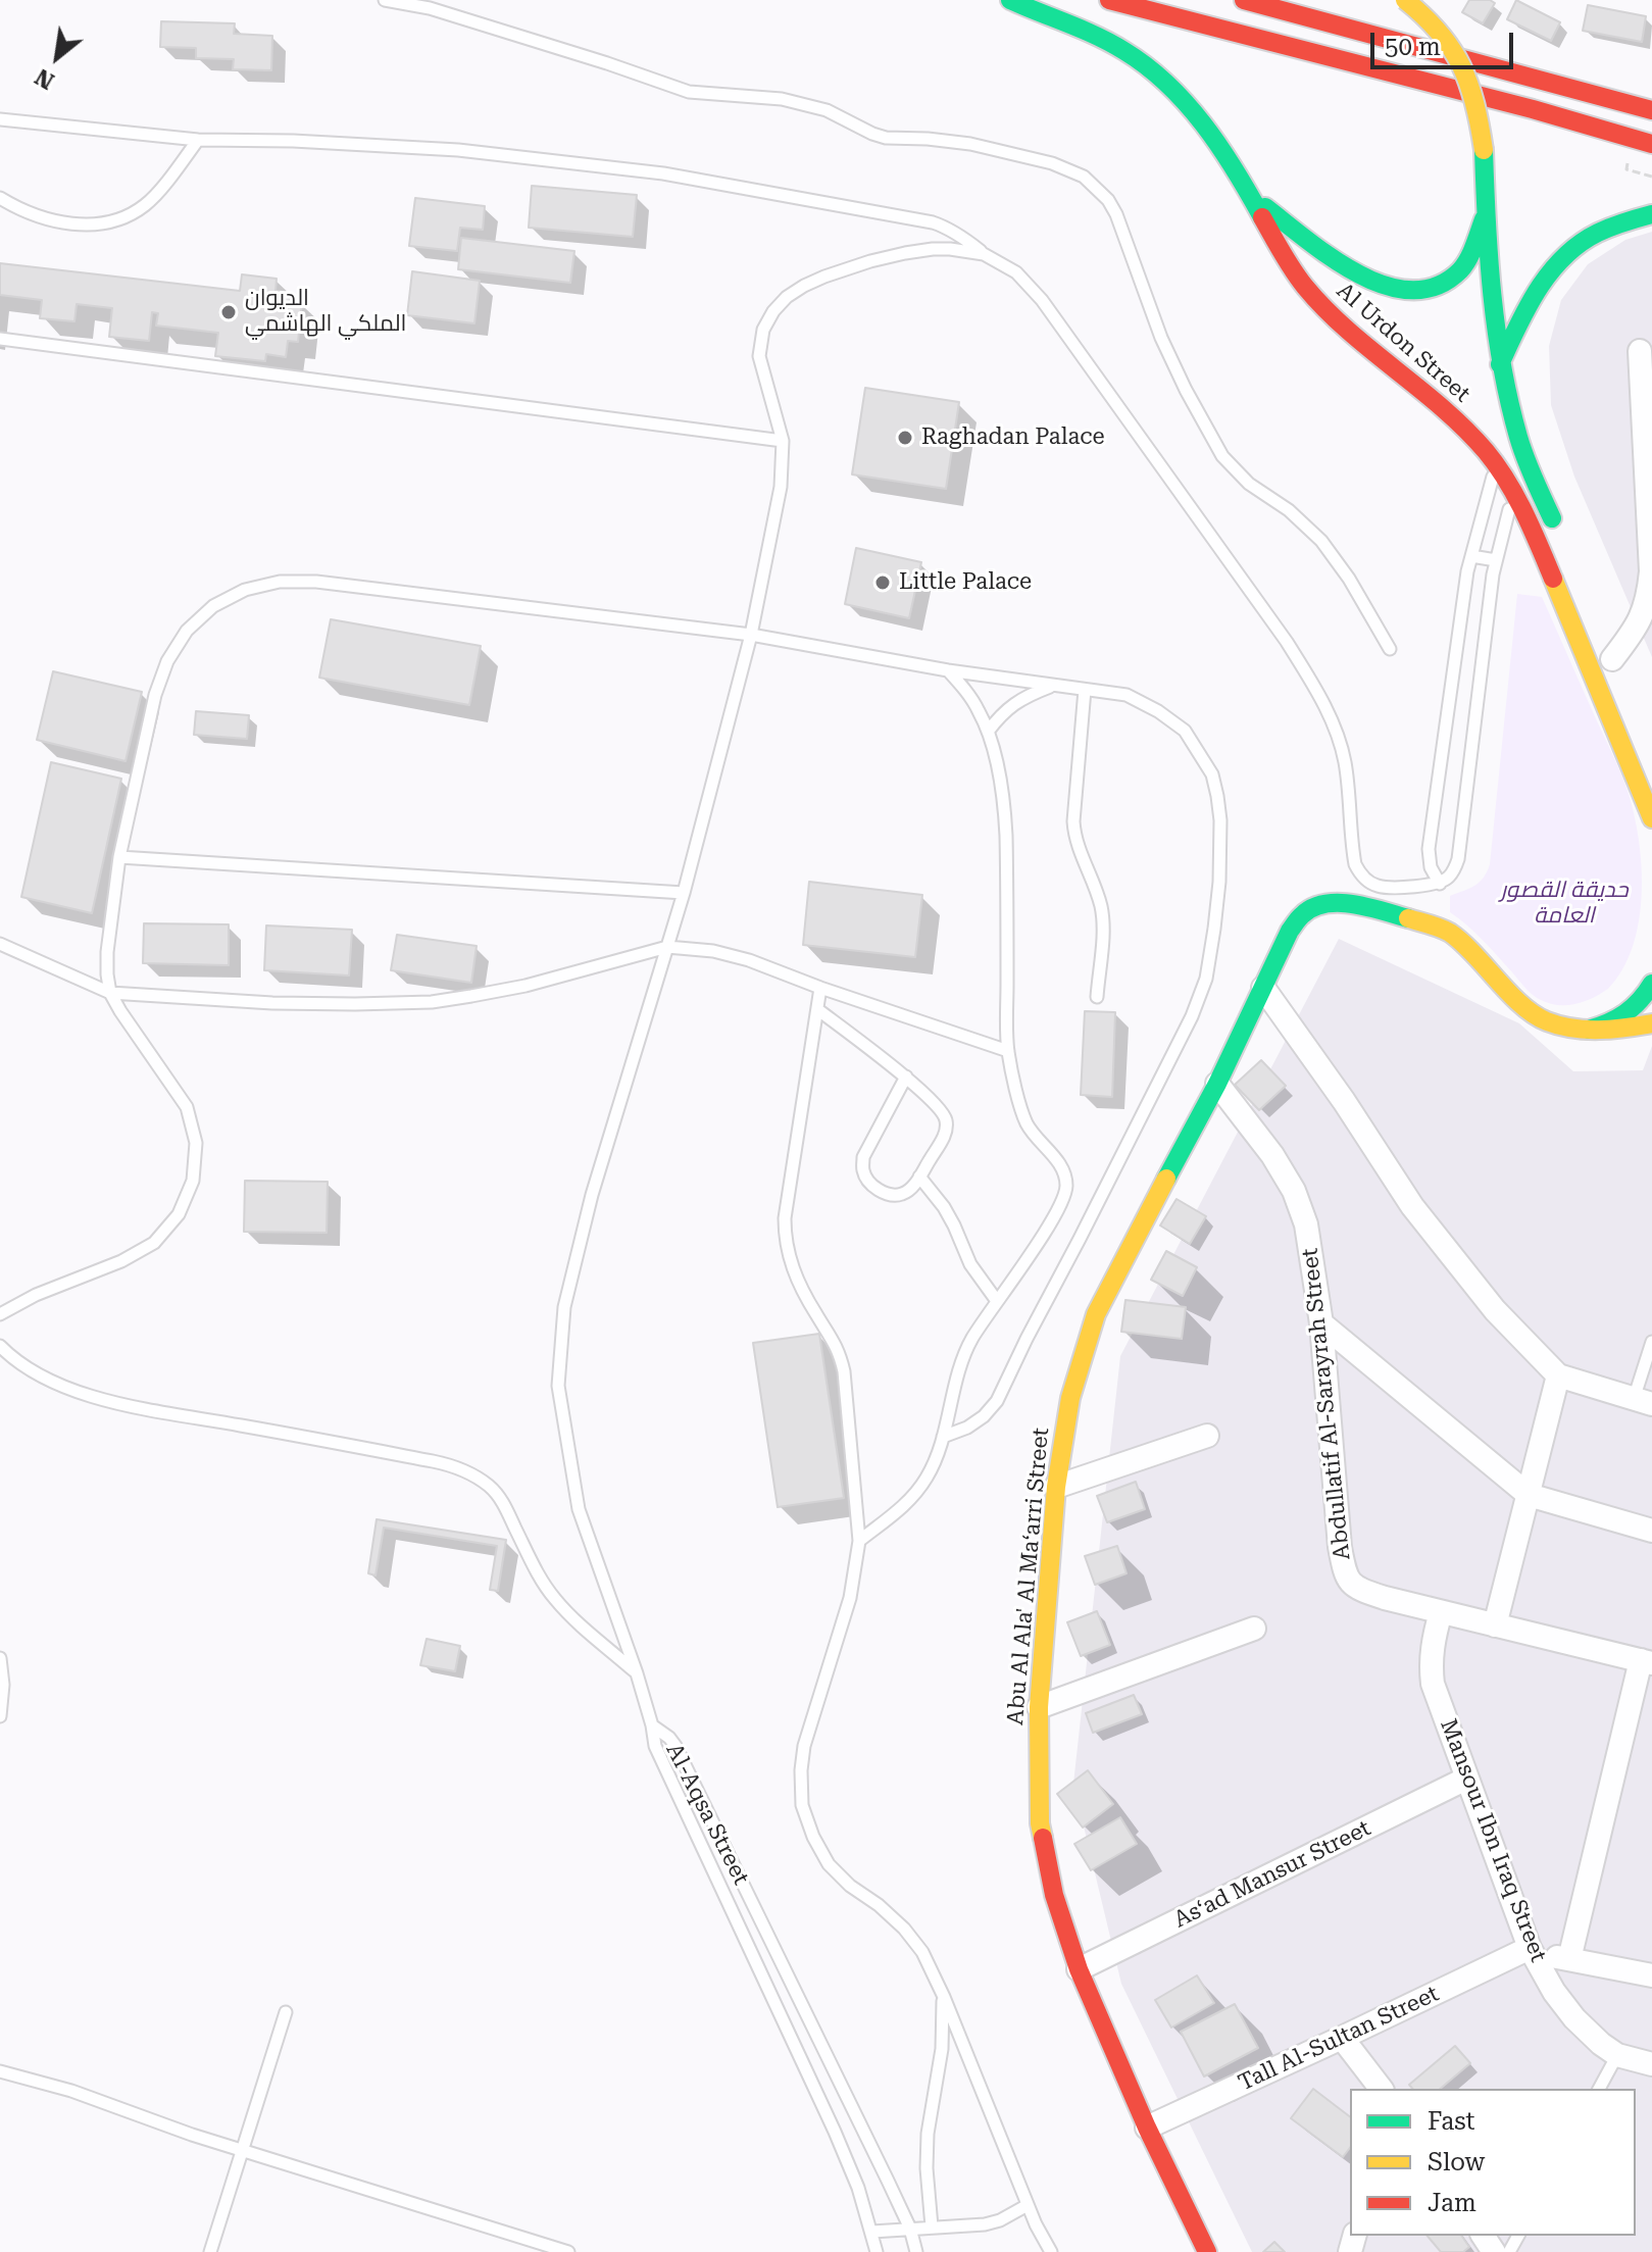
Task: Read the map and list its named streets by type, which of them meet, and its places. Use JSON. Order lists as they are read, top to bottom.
{
  "streets": {
    "main road": ["Al Urdon Street", "Abu Al Ala' Al Maʻarri Street"],
    "street": [
      "Abdullatif Al-Sarayrah Street",
      "Mansour Ibn Iraq Street",
      "Asʻad Mansur Street",
      "Tall Al-Sultan Street"
    ],
    "lane": ["Al-Aqsa Street"]
  },
  "crossings": [
    ["Abdullatif Al-Sarayrah Street", "Abu Al Ala' Al Maʻarri Street"],
    ["Abdullatif Al-Sarayrah Street", "Mansour Ibn Iraq Street"],
    ["Abu Al Ala' Al Maʻarri Street", "Asʻad Mansur Street"],
    ["Abu Al Ala' Al Maʻarri Street", "Tall Al-Sultan Street"],
    ["Mansour Ibn Iraq Street", "Asʻad Mansur Street"],
    ["Mansour Ibn Iraq Street", "Tall Al-Sultan Street"]
  ],
  "parks": ["حديقة القصور العامة"],
  "places": ["الديوان الملكي الهاشمي", "Raghadan Palace", "Little Palace"],
  "legend": ["Fast", "Slow", "Jam"],
  "scale_bar": "50 m",
  "north": "bottom left"
}
